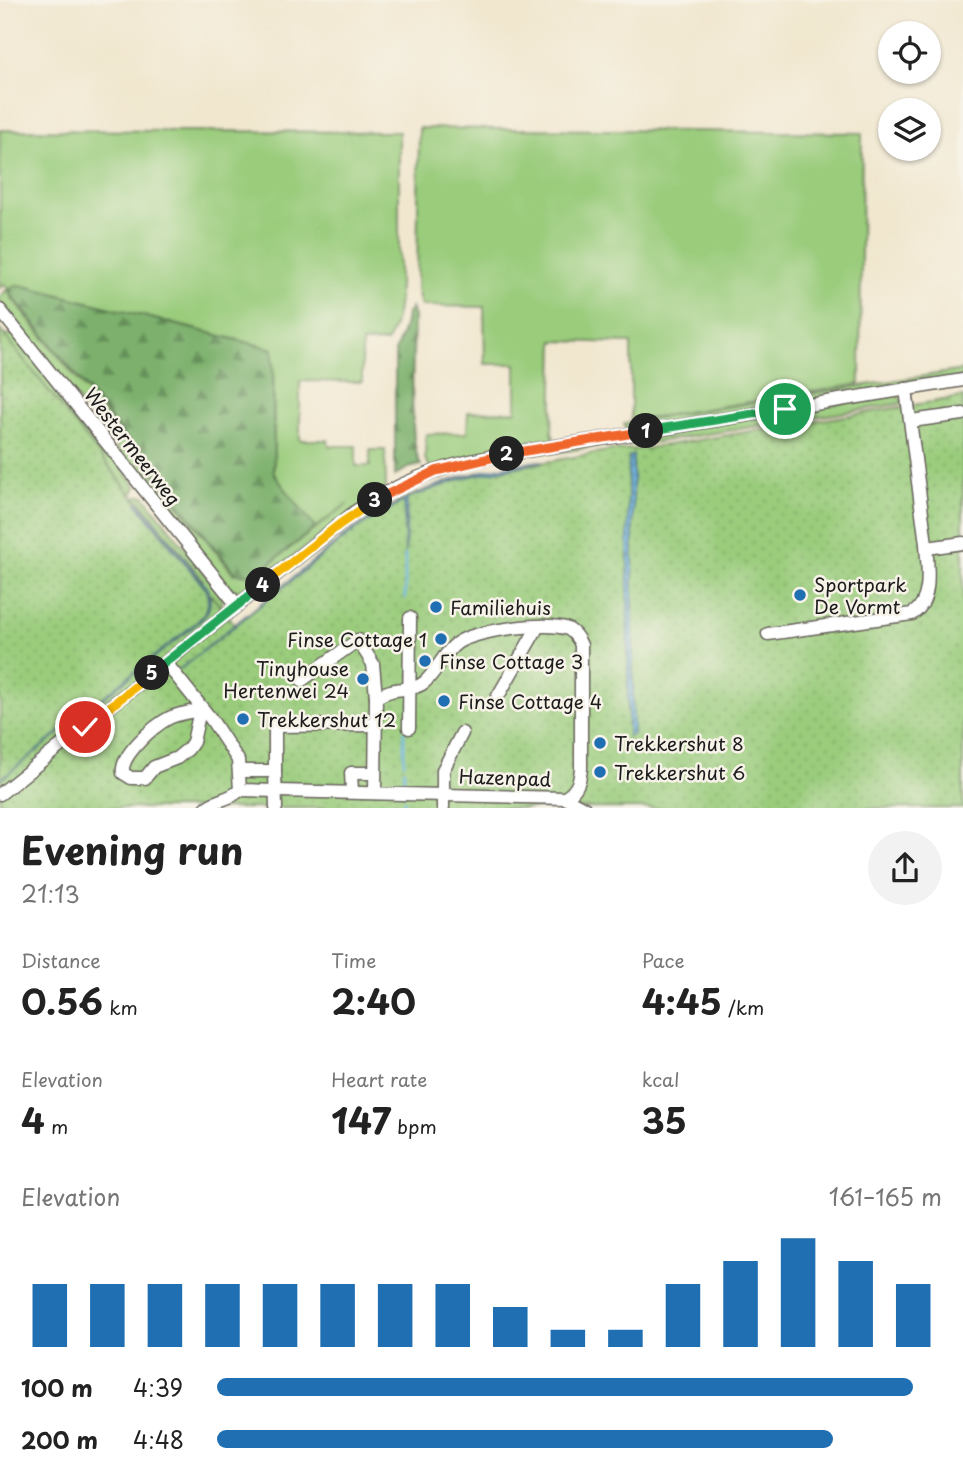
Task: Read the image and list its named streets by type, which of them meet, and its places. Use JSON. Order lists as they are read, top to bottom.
{
  "streets": {
    "street": ["Westermeerweg", "Hazenpad"]
  },
  "places": [
    "Sportpark De Vormt",
    "Familiehuis",
    "Finse Cottage 1",
    "Finse Cottage 3",
    "Tinyhouse Hertenwei 24",
    "Finse Cottage 4",
    "Trekkershut 12",
    "Trekkershut 8",
    "Trekkershut 6"
  ],
  "page": {
    "pins": [
      "1",
      "2",
      "3",
      "4",
      "5"
    ],
    "heading": ["Evening run", "21:13"],
    "stats": [
      ["Distance", "0.56 km"],
      ["Time", "2:40"],
      ["Pace", "4:45 /km"],
      ["Elevation", "4 m"],
      ["Heart rate", "147 bpm"],
      ["kcal", "35"]
    ],
    "chart": ["Elevation", "161–165 m"],
    "list": [
      {
        "name": "100 m",
        "note": "4:39"
      },
      {
        "name": "200 m",
        "note": "4:48"
      }
    ]
  }
}
